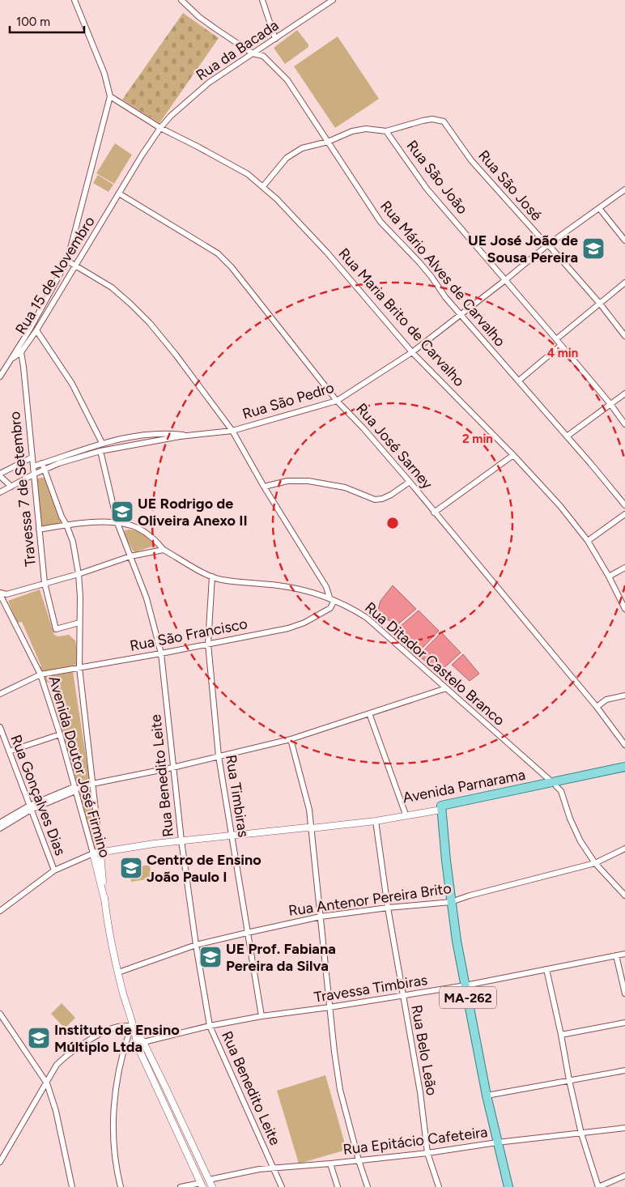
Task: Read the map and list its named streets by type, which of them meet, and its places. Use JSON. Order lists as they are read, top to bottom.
{
  "streets": {
    "main road": ["Avenida Parnarama", "MA-262"],
    "street": [
      "Rua da Bacada",
      "Rua São João",
      "Rua São José",
      "Rua Mário Alves de Carvalho",
      "Rua 15 de Novembro",
      "Rua Maria Brito de Carvalho",
      "Rua São Pedro",
      "Rua José Sarney",
      "Travessa 7 de Setembro",
      "Rua São Francisco",
      "Rua Ditador Castelo Branco",
      "Avenida Doutor José Firmino",
      "Rua Benedito Leite",
      "Rua Gonçalves Dias",
      "Rua Timbiras",
      "Rua Antenor Pereira Brito",
      "Travessa Timbiras",
      "Rua Belo Leão",
      "Rua Epitácio Cafeteira"
    ]
  },
  "crossings": [
    ["Rua da Bacada", "Rua Mário Alves de Carvalho"],
    ["Rua da Bacada", "Rua 15 de Novembro"],
    ["Rua da Bacada", "Rua Maria Brito de Carvalho"],
    ["Rua São João", "Rua São José"],
    ["Rua São João", "Rua São Pedro"],
    ["Rua São José", "Rua São Pedro"],
    ["Rua Mário Alves de Carvalho", "Rua São Pedro"],
    ["Rua 15 de Novembro", "Rua Maria Brito de Carvalho"],
    ["Rua 15 de Novembro", "Rua José Sarney"],
    ["Rua 15 de Novembro", "Travessa 7 de Setembro"],
    ["Rua Maria Brito de Carvalho", "Rua São Pedro"],
    ["Rua São Pedro", "Rua José Sarney"],
    ["Rua São Pedro", "Travessa 7 de Setembro"],
    ["Rua São Pedro", "Rua Benedito Leite"],
    ["Travessa 7 de Setembro", "Rua Ditador Castelo Branco"],
    ["Rua São Francisco", "Rua Ditador Castelo Branco"],
    ["Rua São Francisco", "Avenida Doutor José Firmino"],
    ["Rua São Francisco", "Rua Benedito Leite"],
    ["Rua São Francisco", "Rua Timbiras"],
    ["Rua Ditador Castelo Branco", "Rua Benedito Leite"],
    ["Rua Ditador Castelo Branco", "Avenida Parnarama"],
    ["Rua Ditador Castelo Branco", "Rua Timbiras"],
    ["Avenida Doutor José Firmino", "Avenida Parnarama"],
    ["Avenida Doutor José Firmino", "Rua Antenor Pereira Brito"],
    ["Avenida Doutor José Firmino", "Travessa Timbiras"],
    ["Avenida Doutor José Firmino", "Rua Epitácio Cafeteira"],
    ["Rua Benedito Leite", "Avenida Parnarama"],
    ["Rua Benedito Leite", "Rua Antenor Pereira Brito"],
    ["Rua Benedito Leite", "Travessa Timbiras"],
    ["Rua Benedito Leite", "Rua Epitácio Cafeteira"],
    ["Avenida Parnarama", "Rua Timbiras"],
    ["Avenida Parnarama", "MA-262"],
    ["Avenida Parnarama", "Rua Belo Leão"],
    ["Rua Timbiras", "Rua Antenor Pereira Brito"],
    ["Rua Timbiras", "Travessa Timbiras"],
    ["Rua Antenor Pereira Brito", "MA-262"],
    ["Rua Antenor Pereira Brito", "Rua Belo Leão"],
    ["Travessa Timbiras", "MA-262"],
    ["Travessa Timbiras", "Rua Belo Leão"],
    ["MA-262", "Rua Epitácio Cafeteira"],
    ["Rua Belo Leão", "Rua Epitácio Cafeteira"]
  ],
  "places": {
    "school or university": [
      "UE José João de Sousa Pereira",
      "UE Rodrigo de Oliveira Anexo II",
      "Centro de Ensino João Paulo I",
      "UE Prof. Fabiana Pereira da Silva",
      "Instituto de Ensino Múltiplo Ltda"
    ]
  },
  "scale_bar": "100 m",
  "rings": ["4 min", "2 min"]
}
